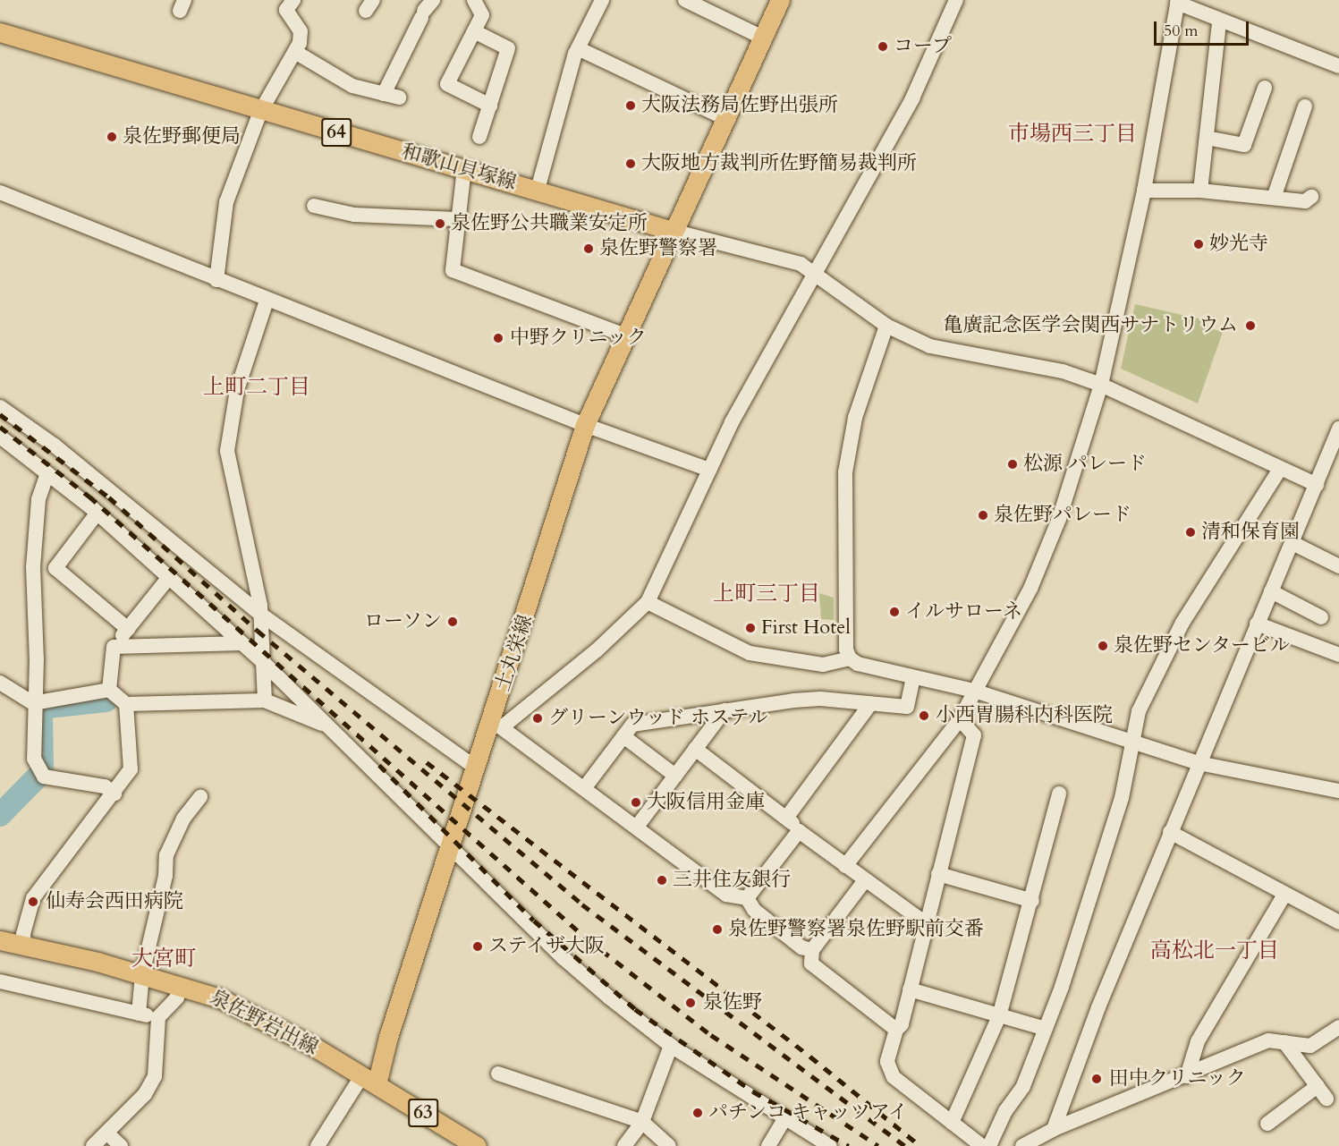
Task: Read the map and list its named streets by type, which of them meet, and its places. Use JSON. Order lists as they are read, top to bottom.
{
  "streets": {
    "main road": [
      "64",
      "和歌山貝塚線",
      "土丸栄線",
      "泉佐野岩出線",
      "63"
    ]
  },
  "crossings": [
    ["和歌山貝塚線", "土丸栄線"],
    ["土丸栄線", "泉佐野岩出線"]
  ],
  "districts": [
    "市場西三丁目",
    "上町二丁目",
    "上町三丁目",
    "高松北一丁目",
    "大宮町"
  ],
  "places": [
    "コープ",
    "大阪法務局佐野出張所",
    "泉佐野郵便局",
    "大阪地方裁判所佐野簡易裁判所",
    "泉佐野公共職業安定所",
    "妙光寺",
    "泉佐野警察署",
    "亀廣記念医学会関西サナトリウム",
    "中野クリニック",
    "松源 パレード",
    "泉佐野パレード",
    "清和保育園",
    "イルサローネ",
    "ローソン",
    "First Hotel",
    "泉佐野センタービル",
    "小西胃腸科内科医院",
    "グリーンウッド ホステル",
    "大阪信用金庫",
    "三井住友銀行",
    "仙寿会西田病院",
    "泉佐野警察署泉佐野駅前交番",
    "ステイザ大阪",
    "泉佐野",
    "田中クリニック",
    "パチンコ キャッツアイ"
  ],
  "scale_bar": "50 m"
}
